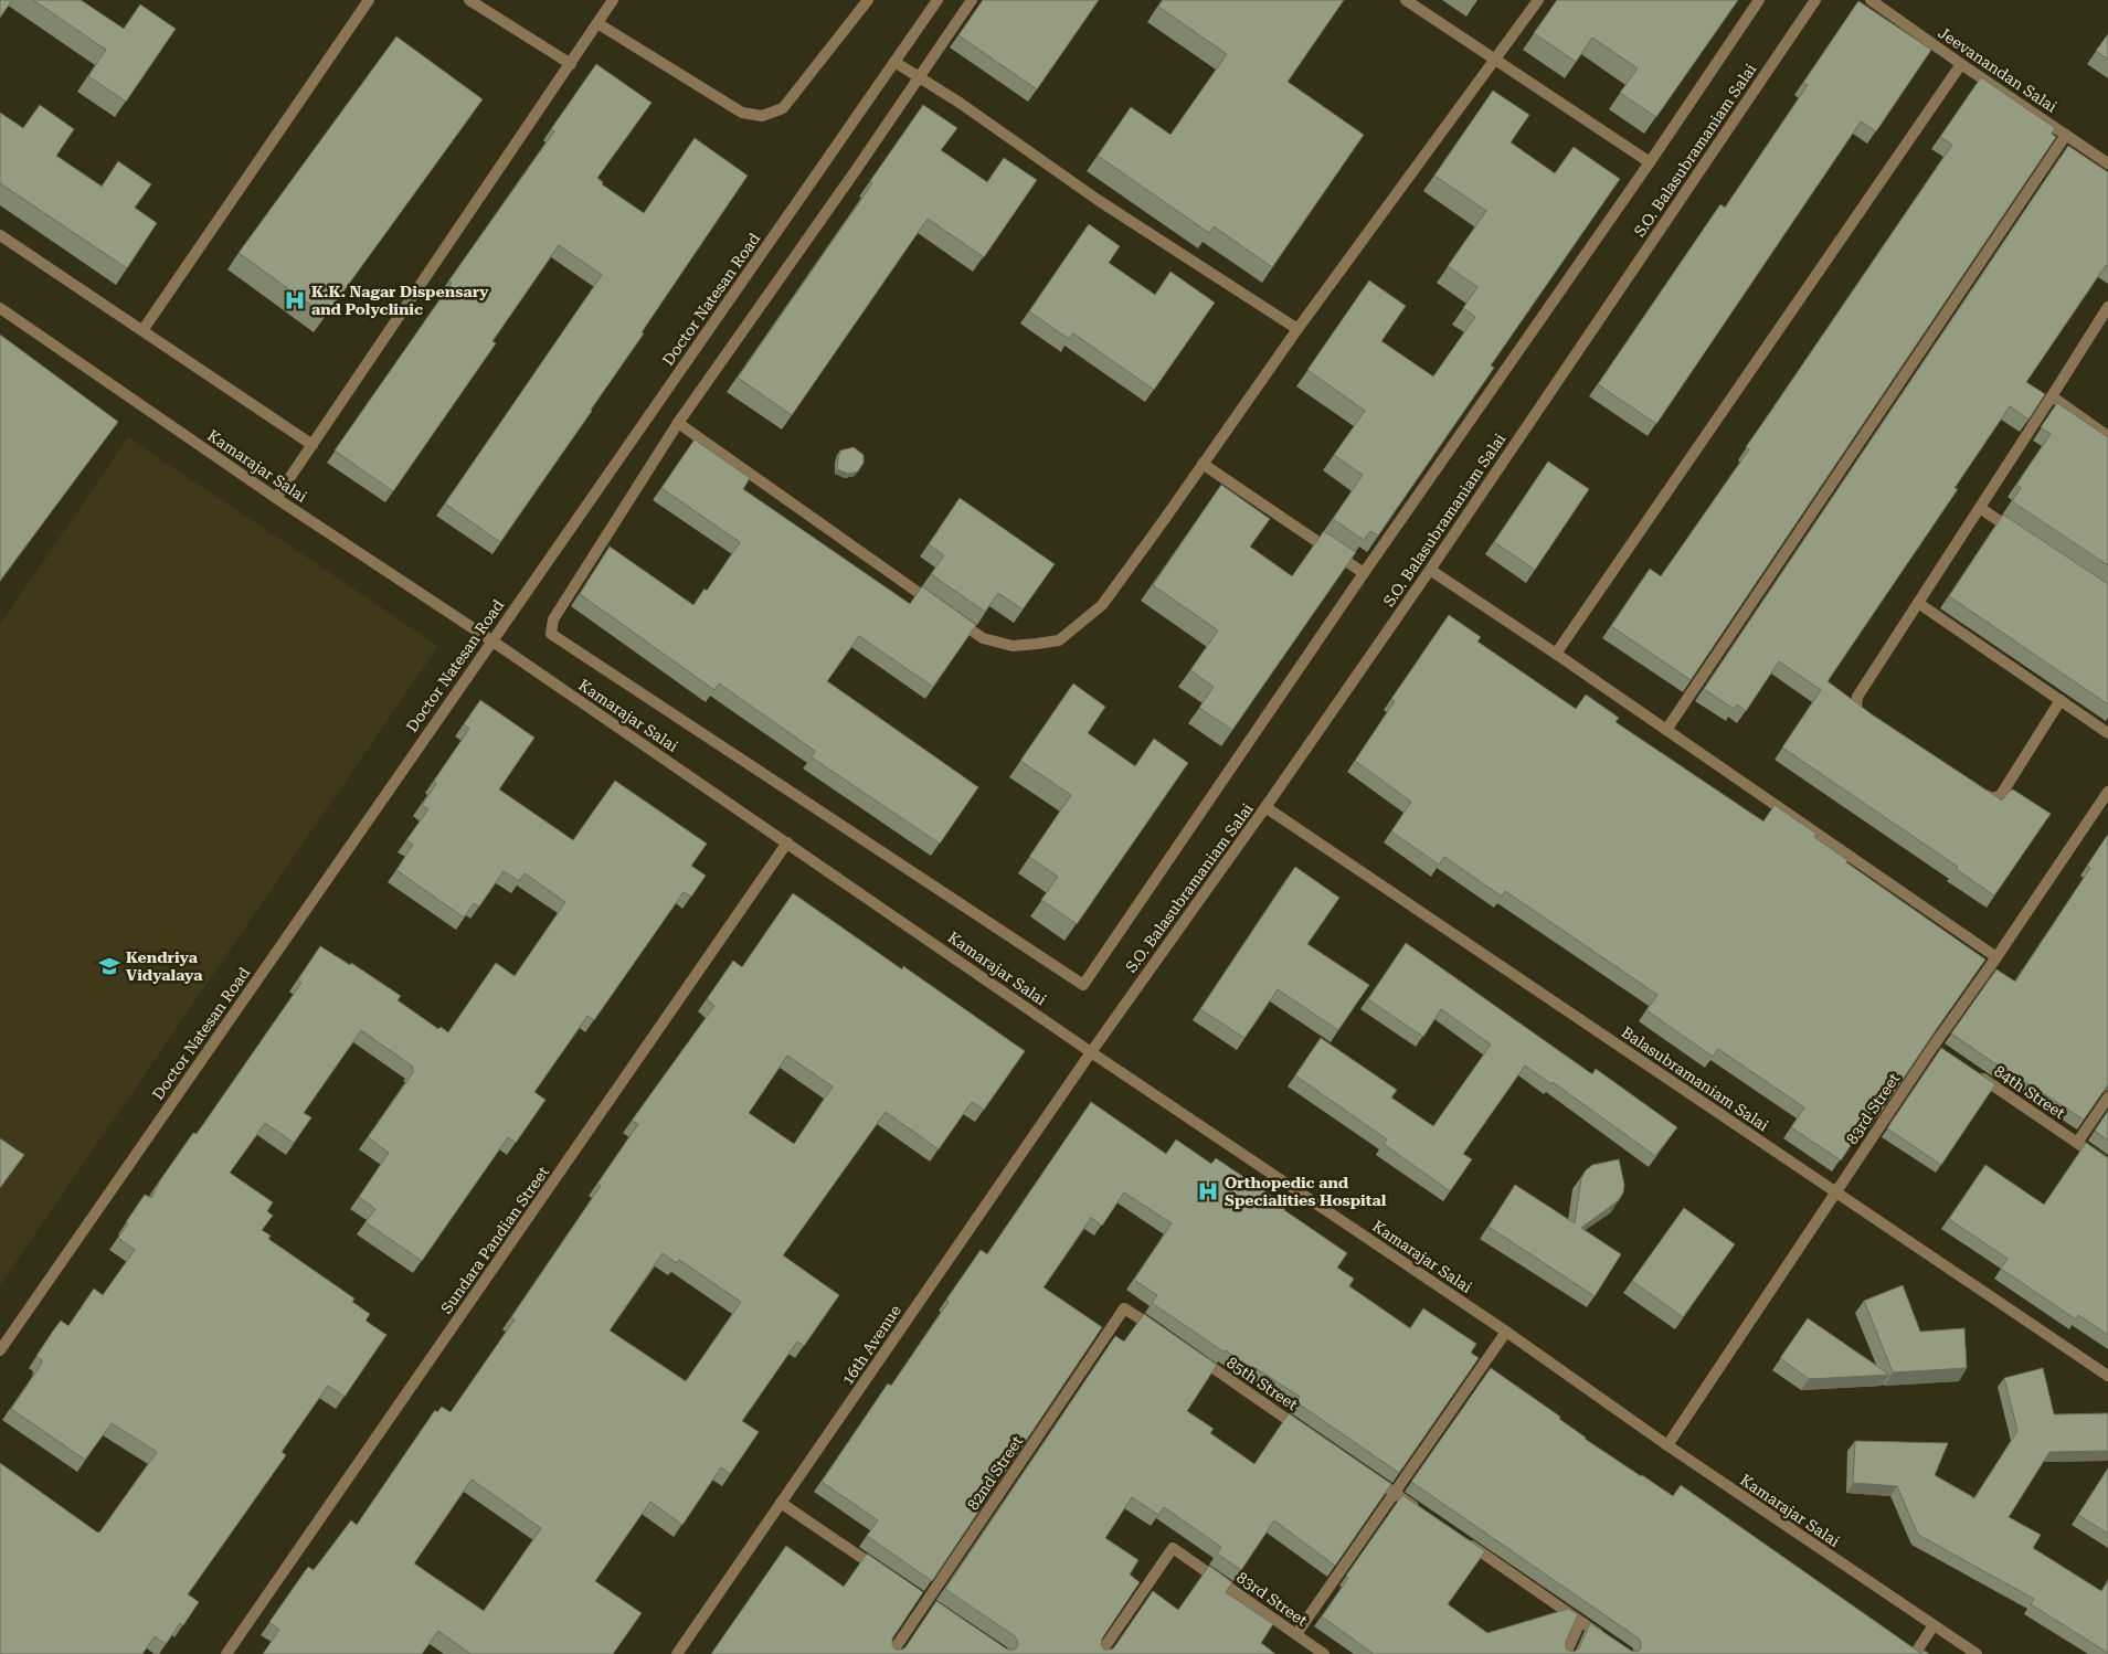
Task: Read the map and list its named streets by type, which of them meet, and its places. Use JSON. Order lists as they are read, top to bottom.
{
  "streets": {
    "street": [
      "Jeevanandan Salai",
      "S.O. Balasubramaniam Salai",
      "Doctor Natesan Road",
      "Kamarajar Salai",
      "Balasubramaniam Salai",
      "84th Street",
      "83rd Street",
      "Sundara Pandian Street",
      "16th Avenue",
      "85th Street",
      "82nd Street"
    ]
  },
  "crossings": [
    ["S.O. Balasubramaniam Salai", "Kamarajar Salai"],
    ["S.O. Balasubramaniam Salai", "Balasubramaniam Salai"],
    ["S.O. Balasubramaniam Salai", "16th Avenue"],
    ["Doctor Natesan Road", "Kamarajar Salai"],
    ["Kamarajar Salai", "83rd Street"],
    ["Kamarajar Salai", "Sundara Pandian Street"],
    ["Kamarajar Salai", "16th Avenue"],
    ["Balasubramaniam Salai", "83rd Street"]
  ],
  "places": {
    "hospital": ["K.K. Nagar Dispensary and Polyclinic", "Orthopedic and Specialities Hospital"],
    "school or university": ["Kendriya Vidyalaya"]
  }
}
